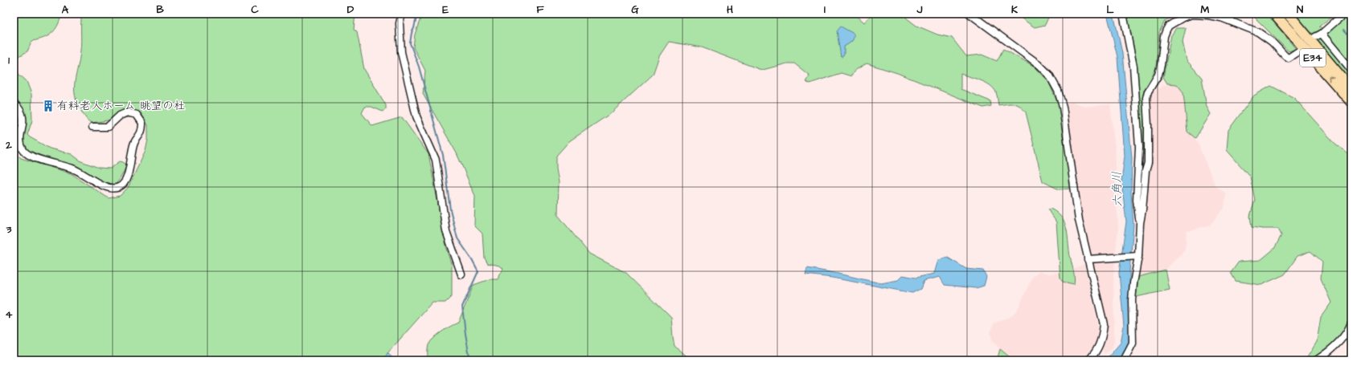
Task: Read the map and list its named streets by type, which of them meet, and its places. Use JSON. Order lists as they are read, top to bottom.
{
  "streets": {
    "highway": ["E34"]
  },
  "water": ["六角川"],
  "places": {
    "building": ["有料老人ホーム 眺望の杜"]
  },
  "grid": {
    "columns": [
      "A",
      "B",
      "C",
      "D",
      "E",
      "F",
      "G",
      "H",
      "I",
      "J",
      "K",
      "L",
      "M",
      "N"
    ],
    "rows": [
      "1",
      "2",
      "3",
      "4"
    ]
  }
}
